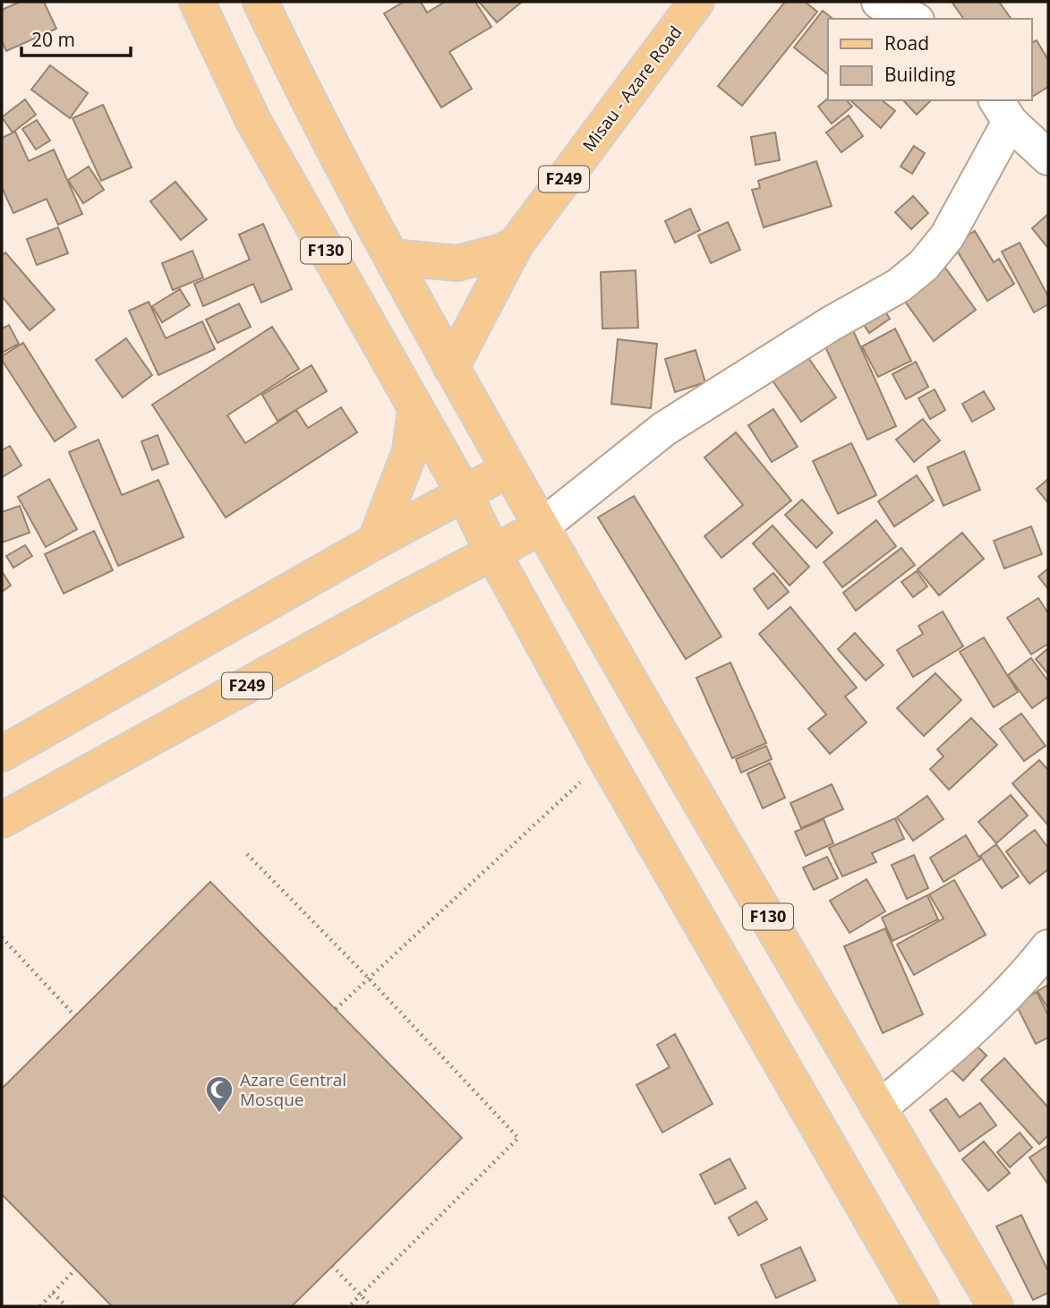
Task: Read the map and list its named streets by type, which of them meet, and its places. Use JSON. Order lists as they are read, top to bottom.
{
  "streets": {
    "main road": ["Misau - Azare Road", "F249", "F130"]
  },
  "crossings": [
    ["Misau - Azare Road", "F130"],
    ["F249", "F130"]
  ],
  "places": {
    "mosque": ["Azare Central Mosque"]
  },
  "legend": ["Road", "Building"],
  "scale_bar": "20 m"
}
